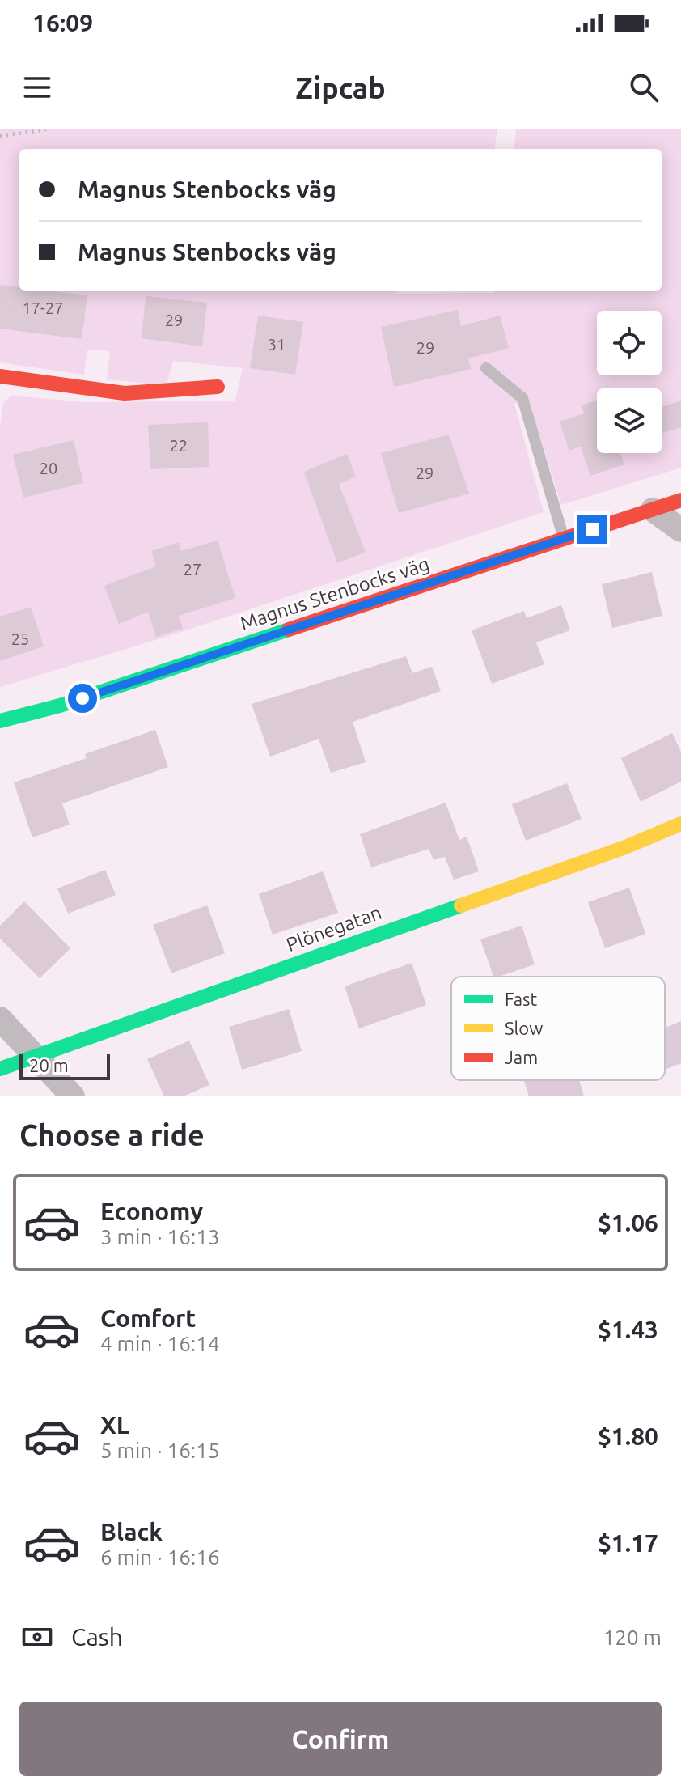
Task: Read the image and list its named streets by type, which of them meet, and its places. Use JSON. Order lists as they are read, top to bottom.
{
  "streets": {
    "street": ["Magnus Stenbocks väg", "Plönegatan"]
  },
  "house_numbers": [
    "17-27",
    "29",
    "31",
    "29",
    "22",
    "20",
    "29",
    "27",
    "25"
  ],
  "legend": ["Fast", "Slow", "Jam"],
  "scale_bar": "20 m",
  "page": {
    "status": "16:09",
    "header": "Zipcab",
    "banner": ["Magnus Stenbocks väg", "Magnus Stenbocks väg"],
    "scale": "20 m",
    "heading": "Choose a ride",
    "list": [
      {
        "name": "Economy",
        "note": "3 min · 16:13",
        "value": "$1.06"
      },
      {
        "name": "Comfort",
        "note": "4 min · 16:14",
        "value": "$1.43"
      },
      {
        "name": "XL",
        "note": "5 min · 16:15",
        "value": "$1.80"
      },
      {
        "name": "Black",
        "note": "6 min · 16:16",
        "value": "$1.17"
      }
    ],
    "pay": ["Cash", "120 m"],
    "buttons": "Confirm"
  }
}
